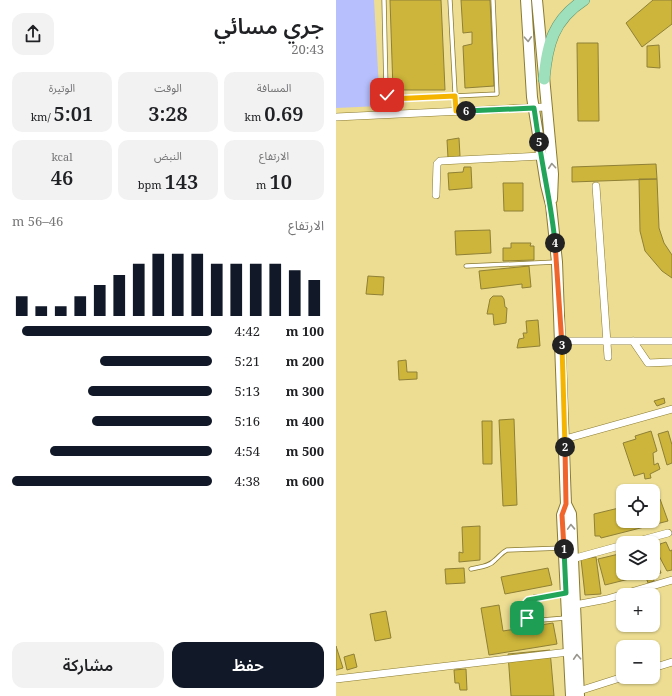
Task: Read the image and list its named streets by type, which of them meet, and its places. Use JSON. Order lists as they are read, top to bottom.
{
  "page": {
    "heading": ["جري مسائي", "20:43"],
    "stats": [
      ["المسافة", "0.69 km"],
      ["الوقت", "3:28"],
      ["الوتيرة", "5:01 /km"],
      ["الارتفاع", "10 m"],
      ["النبض", "143 bpm"],
      ["kcal", "46"]
    ],
    "pins": [
      "6",
      "5",
      "4",
      "3",
      "2",
      "1"
    ],
    "chart": ["الارتفاع", "46–56 m"],
    "list": [
      {
        "name": "100 m",
        "note": "4:42"
      },
      {
        "name": "200 m",
        "note": "5:21"
      },
      {
        "name": "300 m",
        "note": "5:13"
      },
      {
        "name": "400 m",
        "note": "5:16"
      },
      {
        "name": "500 m",
        "note": "4:54"
      },
      {
        "name": "600 m",
        "note": "4:38"
      }
    ],
    "map_buttons": ["+", "−"],
    "buttons": ["حفظ", "مشاركة"]
  }
}
